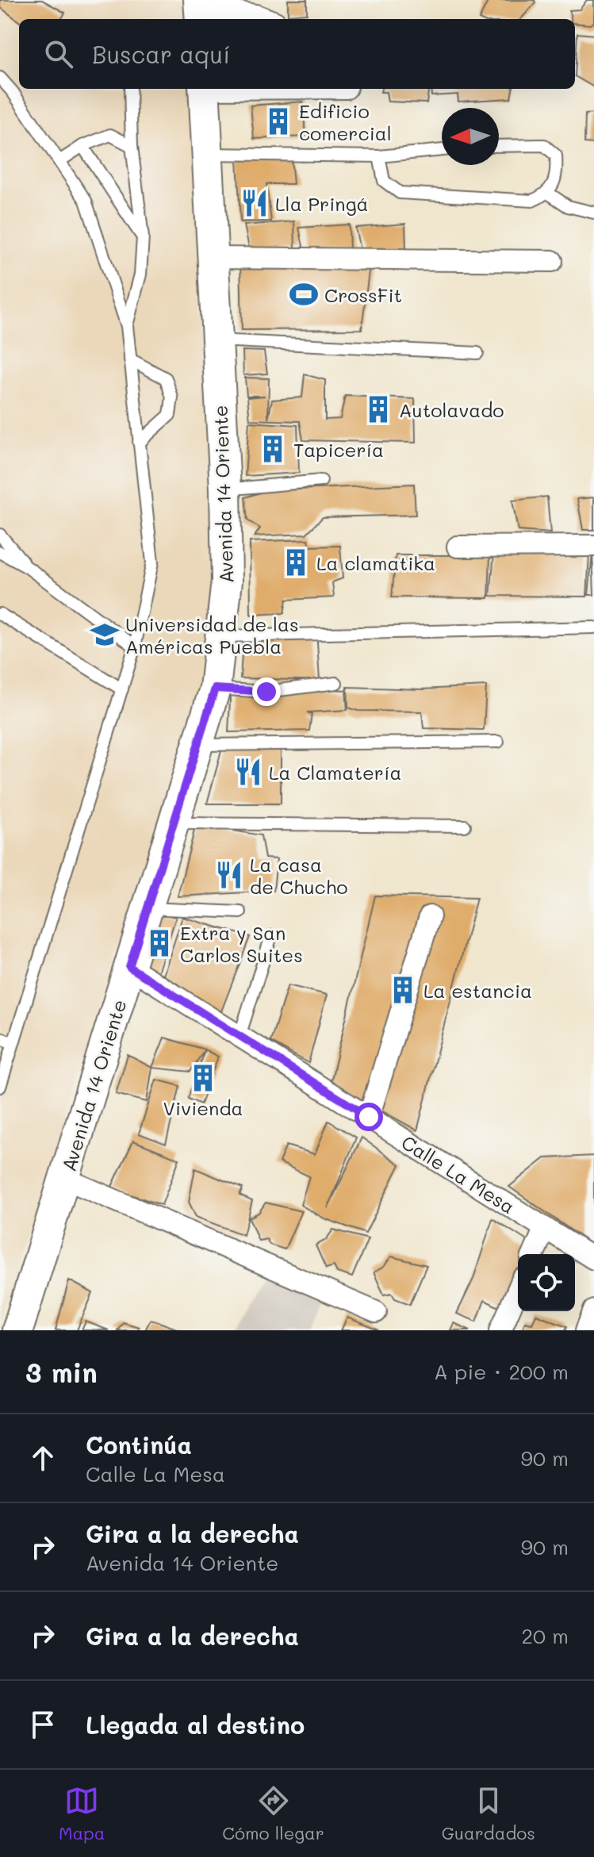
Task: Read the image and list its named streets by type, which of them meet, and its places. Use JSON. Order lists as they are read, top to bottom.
{
  "streets": {
    "main road": ["Avenida 14 Oriente"],
    "street": ["Calle La Mesa"]
  },
  "crossings": [
    ["Avenida 14 Oriente", "Calle La Mesa"]
  ],
  "places": {
    "building": [
      "Edificio comercial",
      "Autolavado",
      "Tapicería",
      "La clamatika",
      "Extra y San Carlos Suites",
      "La estancia",
      "Vivienda"
    ],
    "restaurant": ["Lla Pringá", "La Clamatería", "La casa de Chucho"],
    "sports": ["CrossFit"],
    "school or university": ["Universidad de las Américas Puebla"]
  },
  "north": "left",
  "page": {
    "search": "Buscar aquí",
    "heading": ["3 min", "A pie · 200 m"],
    "list": [
      ["Continúa", "Calle La Mesa", "90 m"],
      ["Gira a la derecha", "Avenida 14 Oriente", "90 m"],
      ["Gira a la derecha", "20 m"],
      "Llegada al destino"
    ],
    "nav": ["Mapa", "Cómo llegar", "Guardados"]
  }
}
